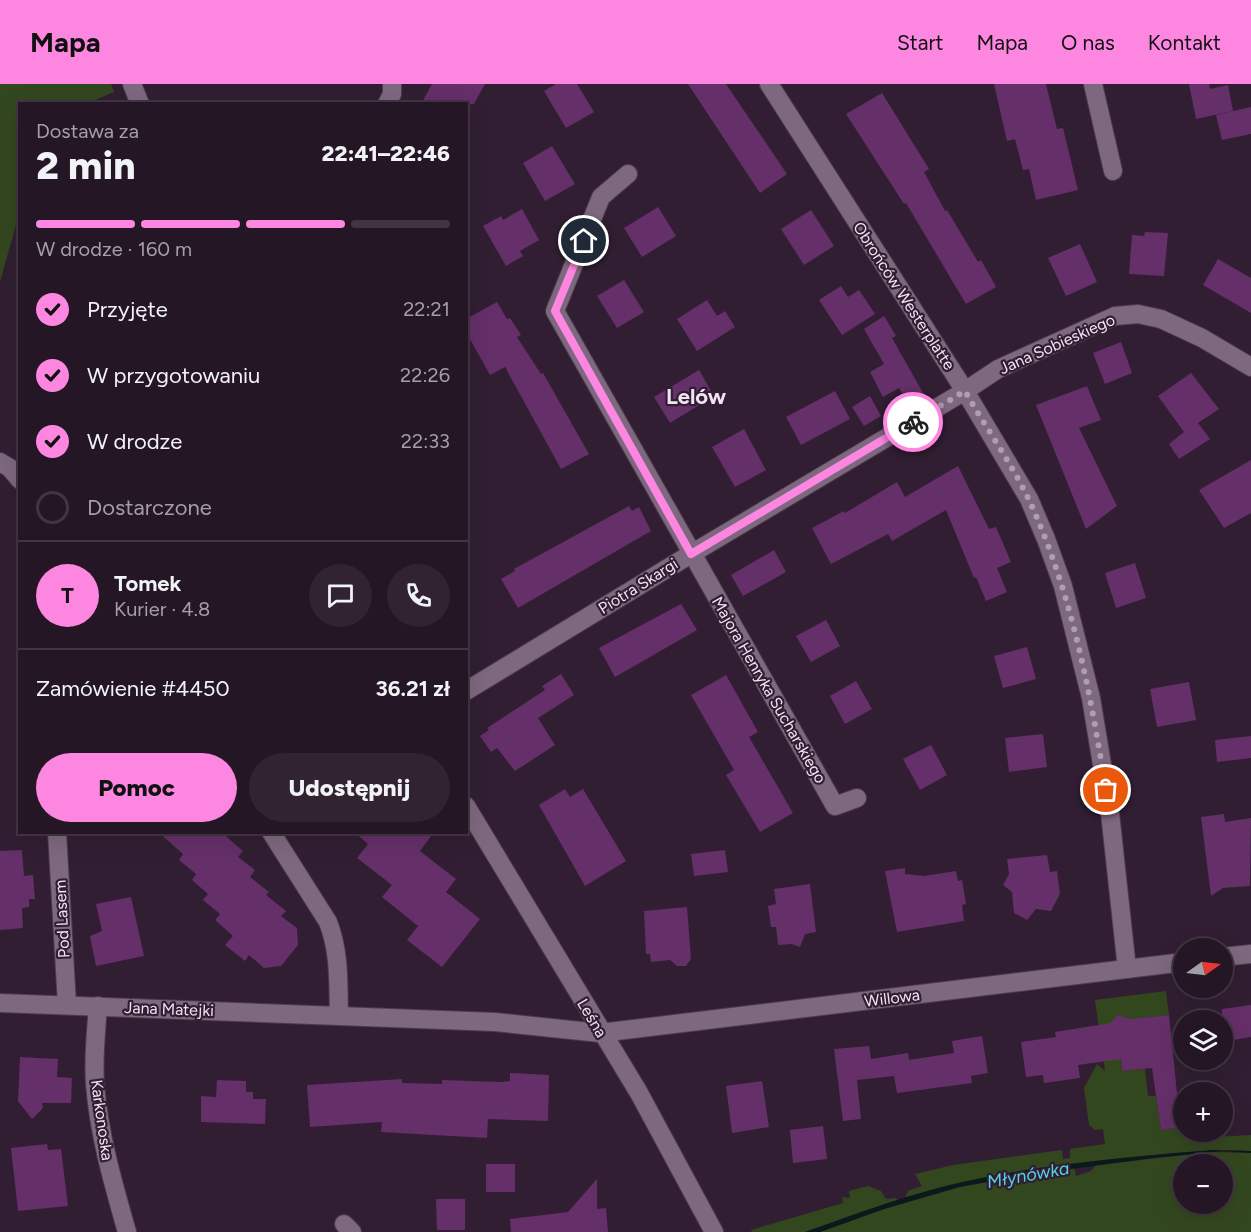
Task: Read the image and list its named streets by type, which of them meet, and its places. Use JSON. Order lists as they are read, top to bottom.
{
  "streets": {
    "street": [
      "Obrońców Westerplatte",
      "Jana Sobieskiego",
      "Piotra Skargi",
      "Majora Henryka Sucharskiego",
      "Pod Lasem",
      "Willowa",
      "Jana Matejki",
      "Leśna",
      "Karkonoska"
    ]
  },
  "crossings": [
    ["Obrońców Westerplatte", "Jana Sobieskiego"],
    ["Obrońców Westerplatte", "Piotra Skargi"],
    ["Obrońców Westerplatte", "Willowa"],
    ["Jana Sobieskiego", "Piotra Skargi"],
    ["Piotra Skargi", "Majora Henryka Sucharskiego"],
    ["Pod Lasem", "Jana Matejki"],
    ["Willowa", "Jana Matejki"],
    ["Willowa", "Leśna"],
    ["Jana Matejki", "Leśna"],
    ["Jana Matejki", "Karkonoska"]
  ],
  "districts": ["Lelów"],
  "water": ["Młynówka"],
  "north": "right",
  "page": {
    "header": "Mapa",
    "nav": [
      "Start",
      "Mapa",
      "O nas",
      "Kontakt"
    ],
    "heading": ["2 min", "Dostawa za", "22:41–22:46"],
    "panel": [
      "Tomek",
      "Kurier · 4.8",
      "Zamówienie #4450",
      "36.21 zł"
    ],
    "bar": "W drodze · 160 m",
    "list": [
      ["Przyjęte", "22:21"],
      ["W przygotowaniu", "22:26"],
      ["W drodze", "22:33"],
      "Dostarczone"
    ],
    "round": "T",
    "buttons": ["Pomoc", "Udostępnij"],
    "map_buttons": ["+", "−"]
  }
}
